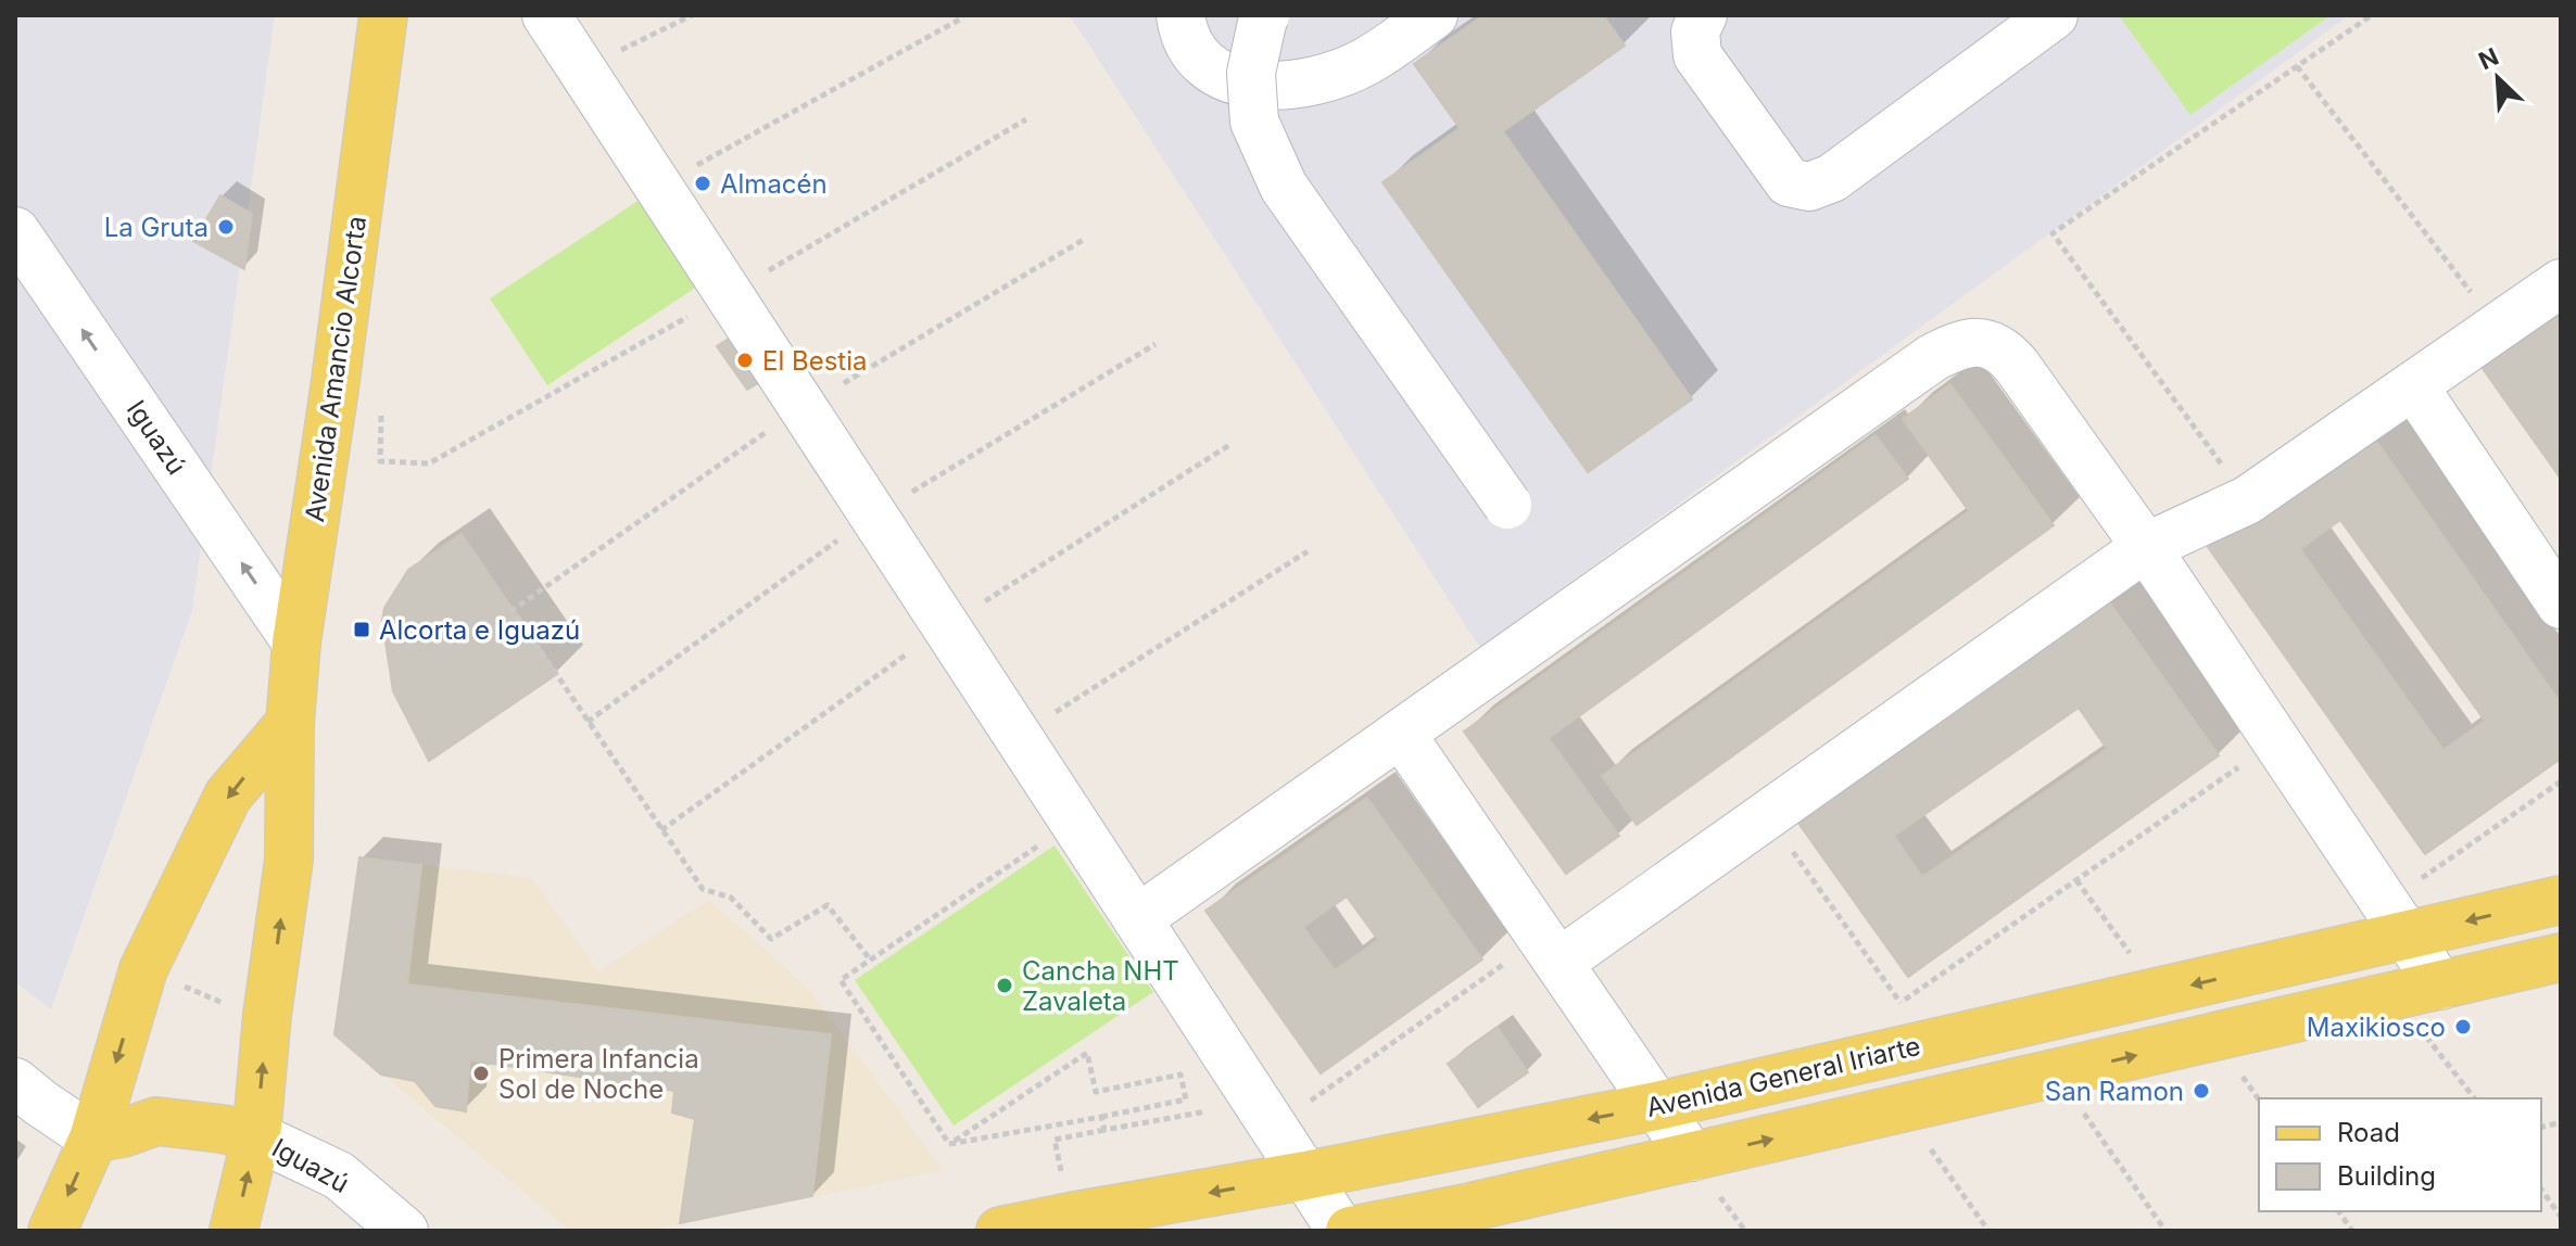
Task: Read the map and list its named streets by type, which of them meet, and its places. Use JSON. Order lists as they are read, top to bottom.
{
  "streets": {
    "main road": ["Avenida Amancio Alcorta", "Avenida General Iriarte"],
    "street": ["Iguazú"]
  },
  "crossings": [
    ["Avenida Amancio Alcorta", "Iguazú"]
  ],
  "one_way": ["Iguazú"],
  "places": {
    "other": [
      "Almacén",
      "La Gruta",
      "El Bestia",
      "Cancha NHT Zavaleta",
      "Maxikiosco",
      "Primera Infancia Sol de Noche",
      "San Ramon"
    ],
    "transit": ["Alcorta e Iguazú"]
  },
  "legend": ["Road", "Building"],
  "north": "top left"
}
